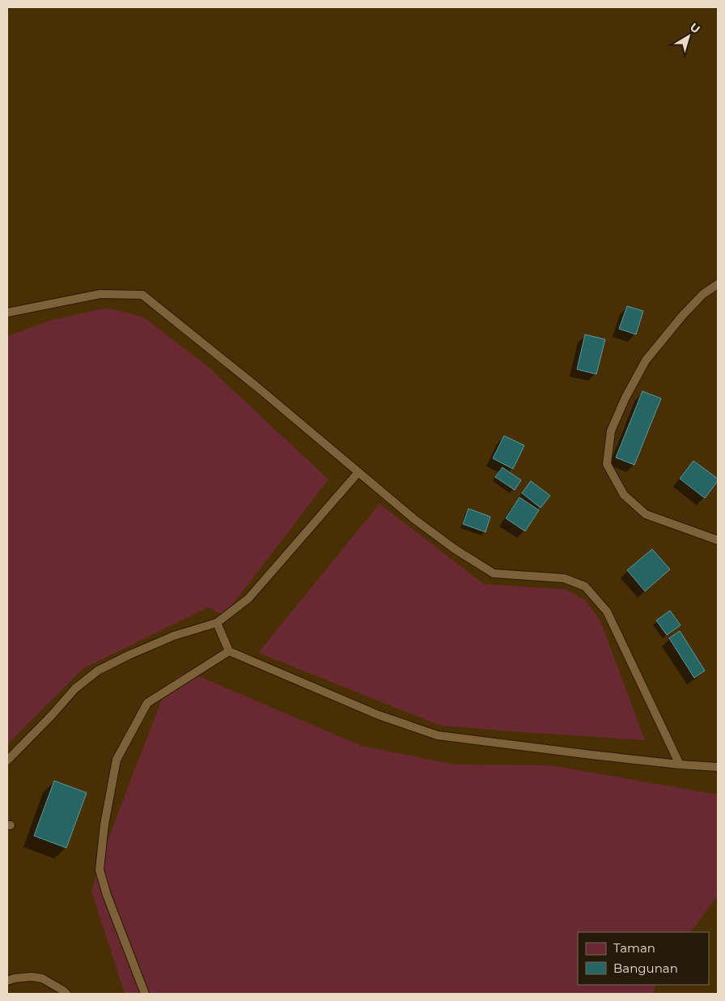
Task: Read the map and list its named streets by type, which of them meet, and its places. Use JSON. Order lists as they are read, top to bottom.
{
  "legend": ["Taman", "Bangunan"],
  "north": "top right"
}
